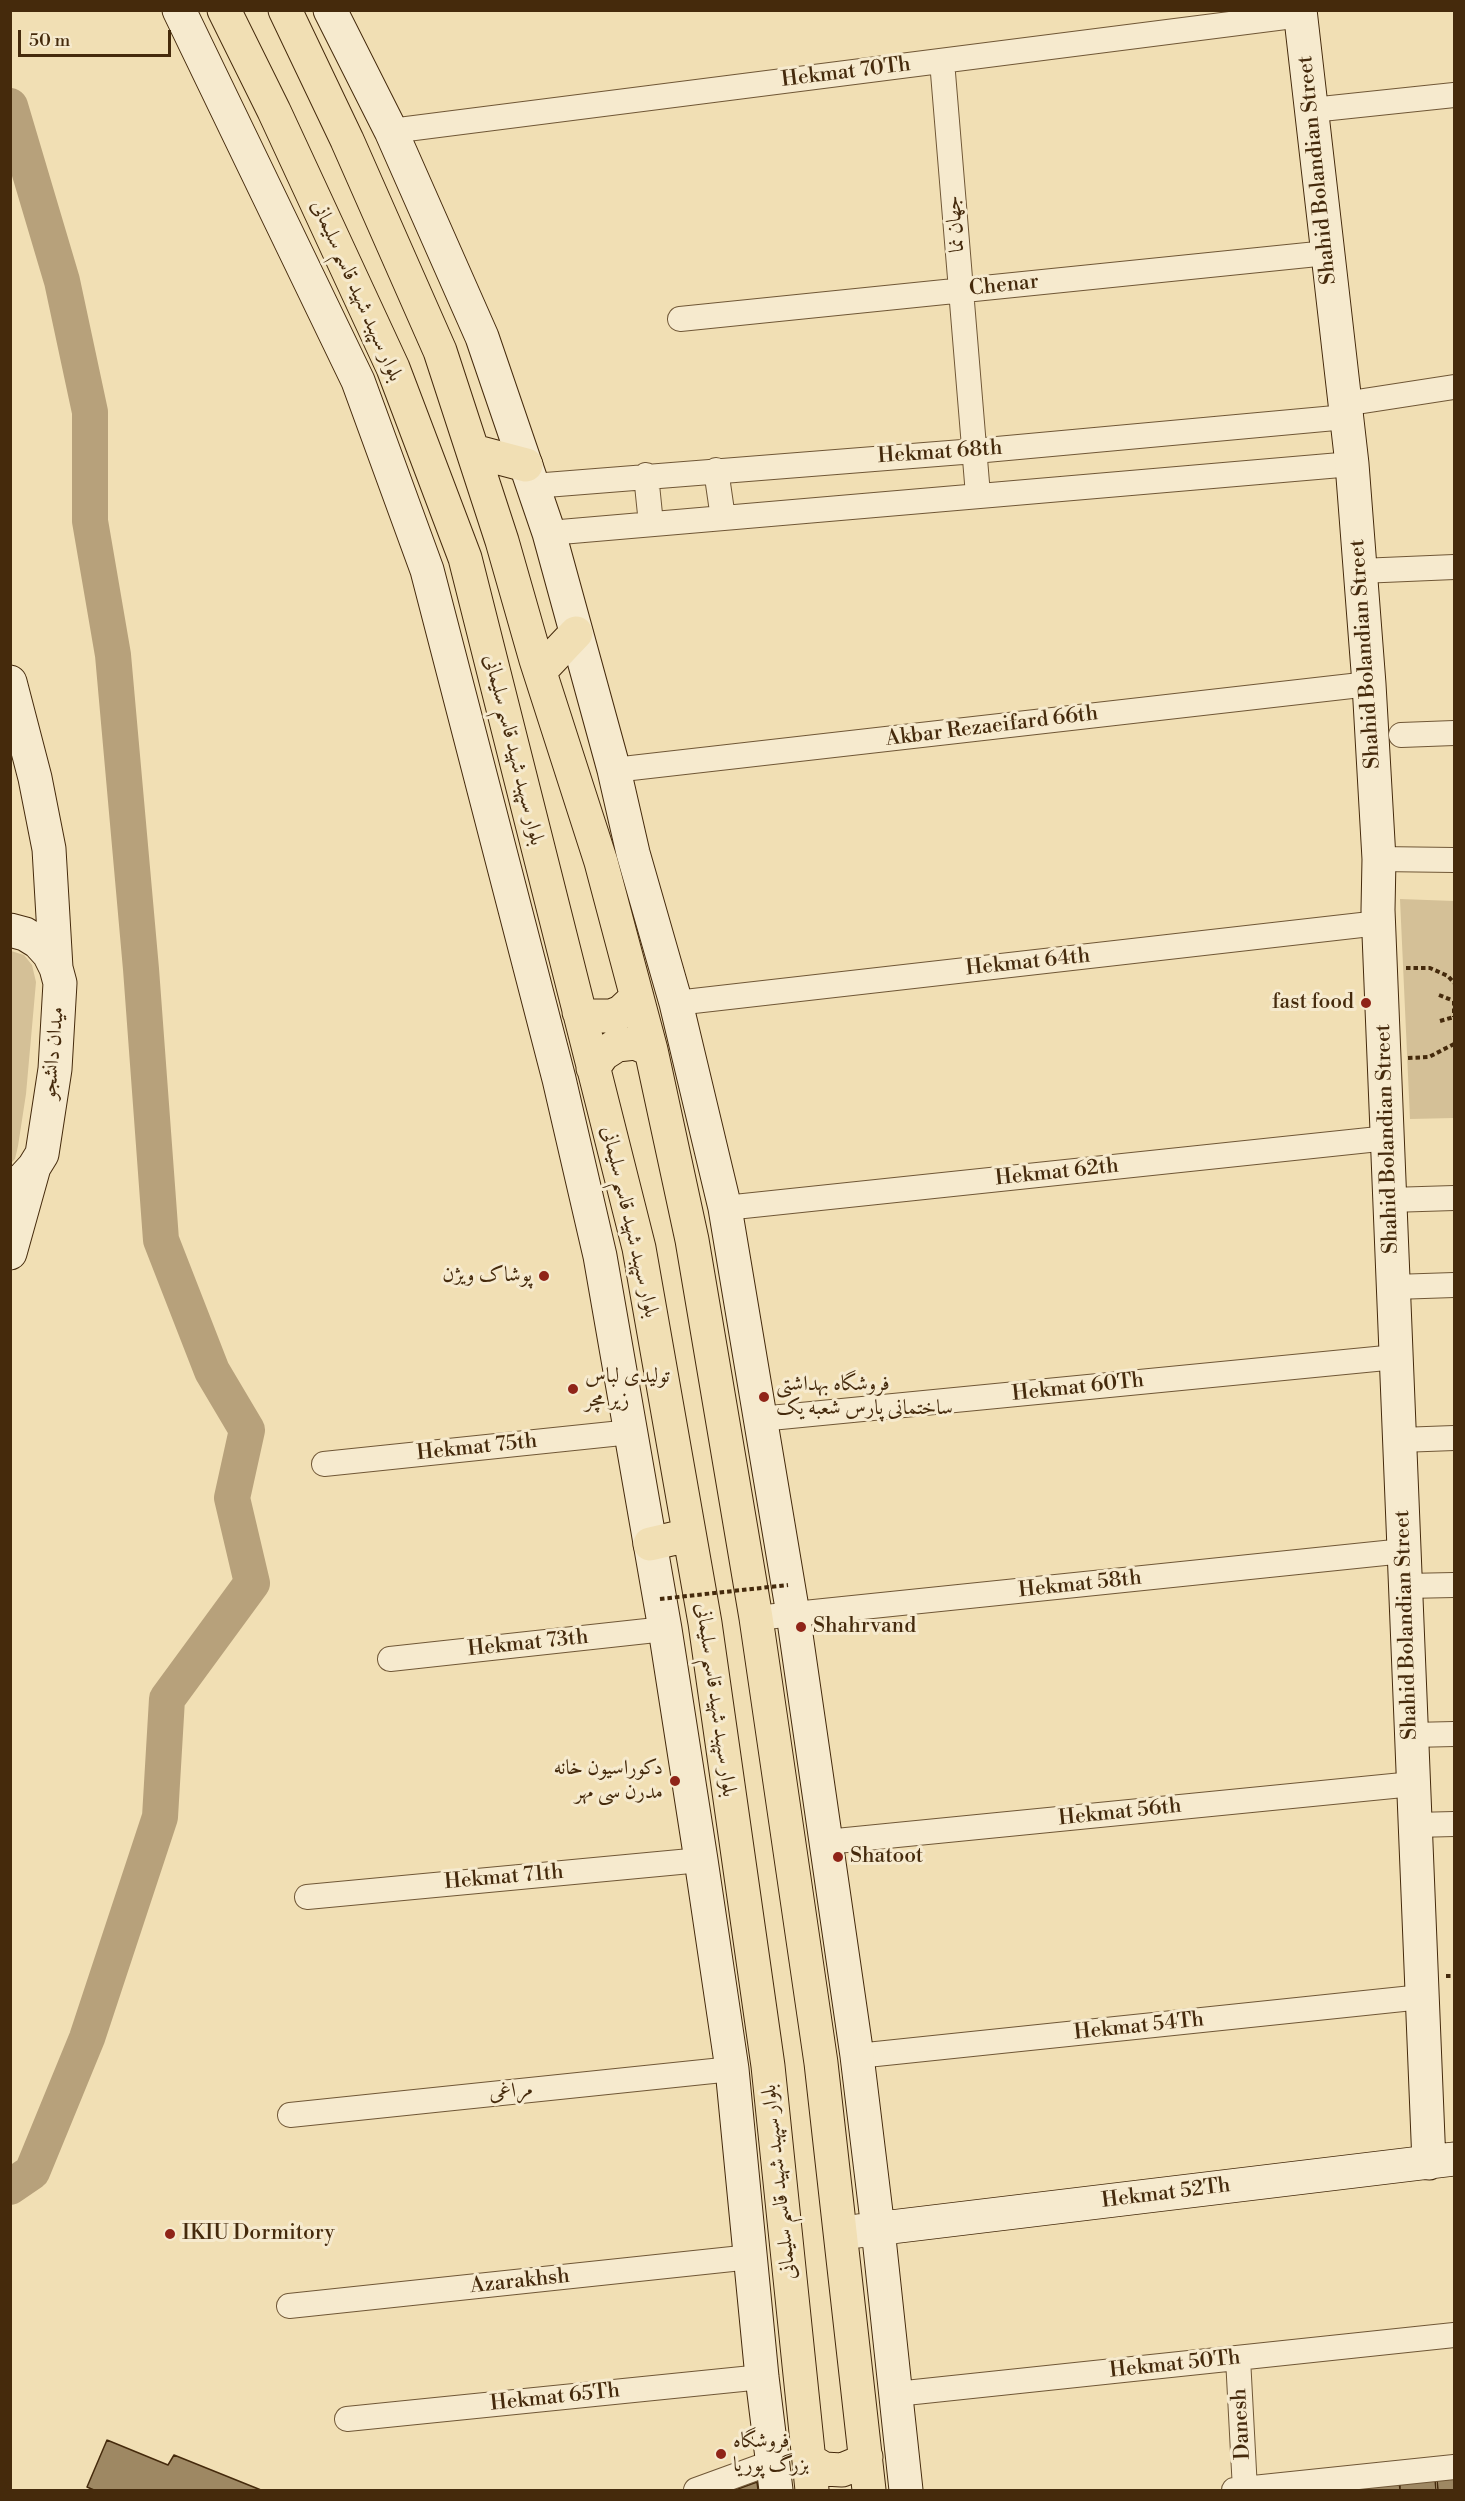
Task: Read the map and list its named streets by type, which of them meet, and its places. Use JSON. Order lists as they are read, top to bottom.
{
  "streets": {
    "main road": ["بلوار سپهبد شهید قاسم سلیمانی"],
    "street": [
      "Hekmat 70Th",
      "Shahid Bolandian Street",
      "جهان نما",
      "Chenar",
      "Hekmat 68th",
      "Akbar Rezaeifard 66th",
      "Hekmat 64th",
      "میدان دانشجو",
      "Hekmat 62th",
      "Hekmat 60Th",
      "Hekmat 75th",
      "Hekmat 58th",
      "Hekmat 73th",
      "Hekmat 56th",
      "Hekmat 71th",
      "Hekmat 54Th",
      "مراغی",
      "Hekmat 52Th",
      "Azarakhsh",
      "Hekmat 50Th",
      "Hekmat 65Th",
      "Danesh"
    ]
  },
  "crossings": [
    ["Hekmat 70Th", "Shahid Bolandian Street"],
    ["Hekmat 70Th", "جهان نما"],
    ["Shahid Bolandian Street", "Chenar"],
    ["Shahid Bolandian Street", "Hekmat 68th"],
    ["Shahid Bolandian Street", "Akbar Rezaeifard 66th"],
    ["Shahid Bolandian Street", "Hekmat 64th"],
    ["Shahid Bolandian Street", "Hekmat 62th"],
    ["Shahid Bolandian Street", "Hekmat 60Th"],
    ["Shahid Bolandian Street", "Hekmat 58th"],
    ["Shahid Bolandian Street", "Hekmat 56th"],
    ["Shahid Bolandian Street", "Hekmat 54Th"],
    ["Shahid Bolandian Street", "Hekmat 52Th"],
    ["جهان نما", "Chenar"],
    ["جهان نما", "Hekmat 68th"],
    ["بلوار سپهبد شهید قاسم سلیمانی", "Hekmat 58th"],
    ["بلوار سپهبد شهید قاسم سلیمانی", "Hekmat 52Th"],
    ["Hekmat 50Th", "Danesh"]
  ],
  "places": [
    "fast food",
    "پوشاک ویژن",
    "تولیدی لباس زیر مچر",
    "فروشگاه بهداشتی ساختمانی پارس شعبه یک",
    "Shahrvand",
    "دکوراسیون خانه مدرن سی مهر",
    "Shatoot",
    "IKIU Dormitory",
    "فروشگاه بزرگ پوریا"
  ],
  "scale_bar": "50 m"
}
